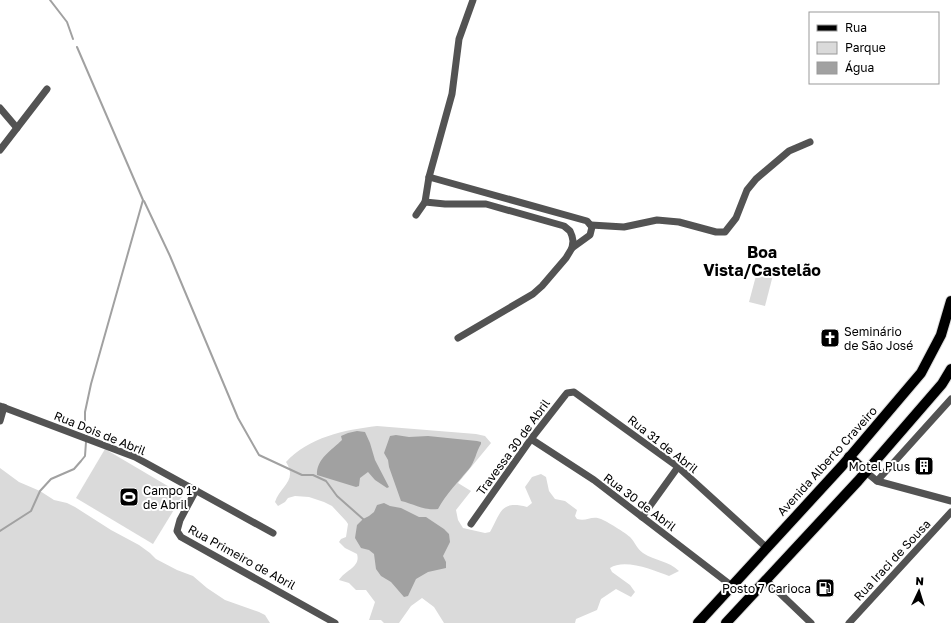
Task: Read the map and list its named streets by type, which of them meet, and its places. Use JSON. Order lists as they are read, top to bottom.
{
  "streets": {
    "main road": ["Avenida Alberto Craveiro"],
    "street": [
      "Rua Dois de Abril",
      "Rua 31 de Abril",
      "Travessa 30 de Abril",
      "Rua 30 de Abril",
      "Rua Primeiro de Abril",
      "Rua Iraci de Sousa"
    ]
  },
  "crossings": [
    ["Rua Dois de Abril", "Rua Primeiro de Abril"],
    ["Rua 31 de Abril", "Travessa 30 de Abril"],
    ["Rua 31 de Abril", "Avenida Alberto Craveiro"],
    ["Travessa 30 de Abril", "Rua 30 de Abril"],
    ["Avenida Alberto Craveiro", "Rua 30 de Abril"]
  ],
  "districts": ["Boa Vista/Castelão"],
  "places": {
    "church": ["Seminário de São José"],
    "building": ["Motel Plus"],
    "sports": ["Campo 1º de Abril"],
    "fuel station": ["Posto 7 Carioca"]
  },
  "legend": ["Rua", "Parque", "Água"],
  "north": "top"
}
